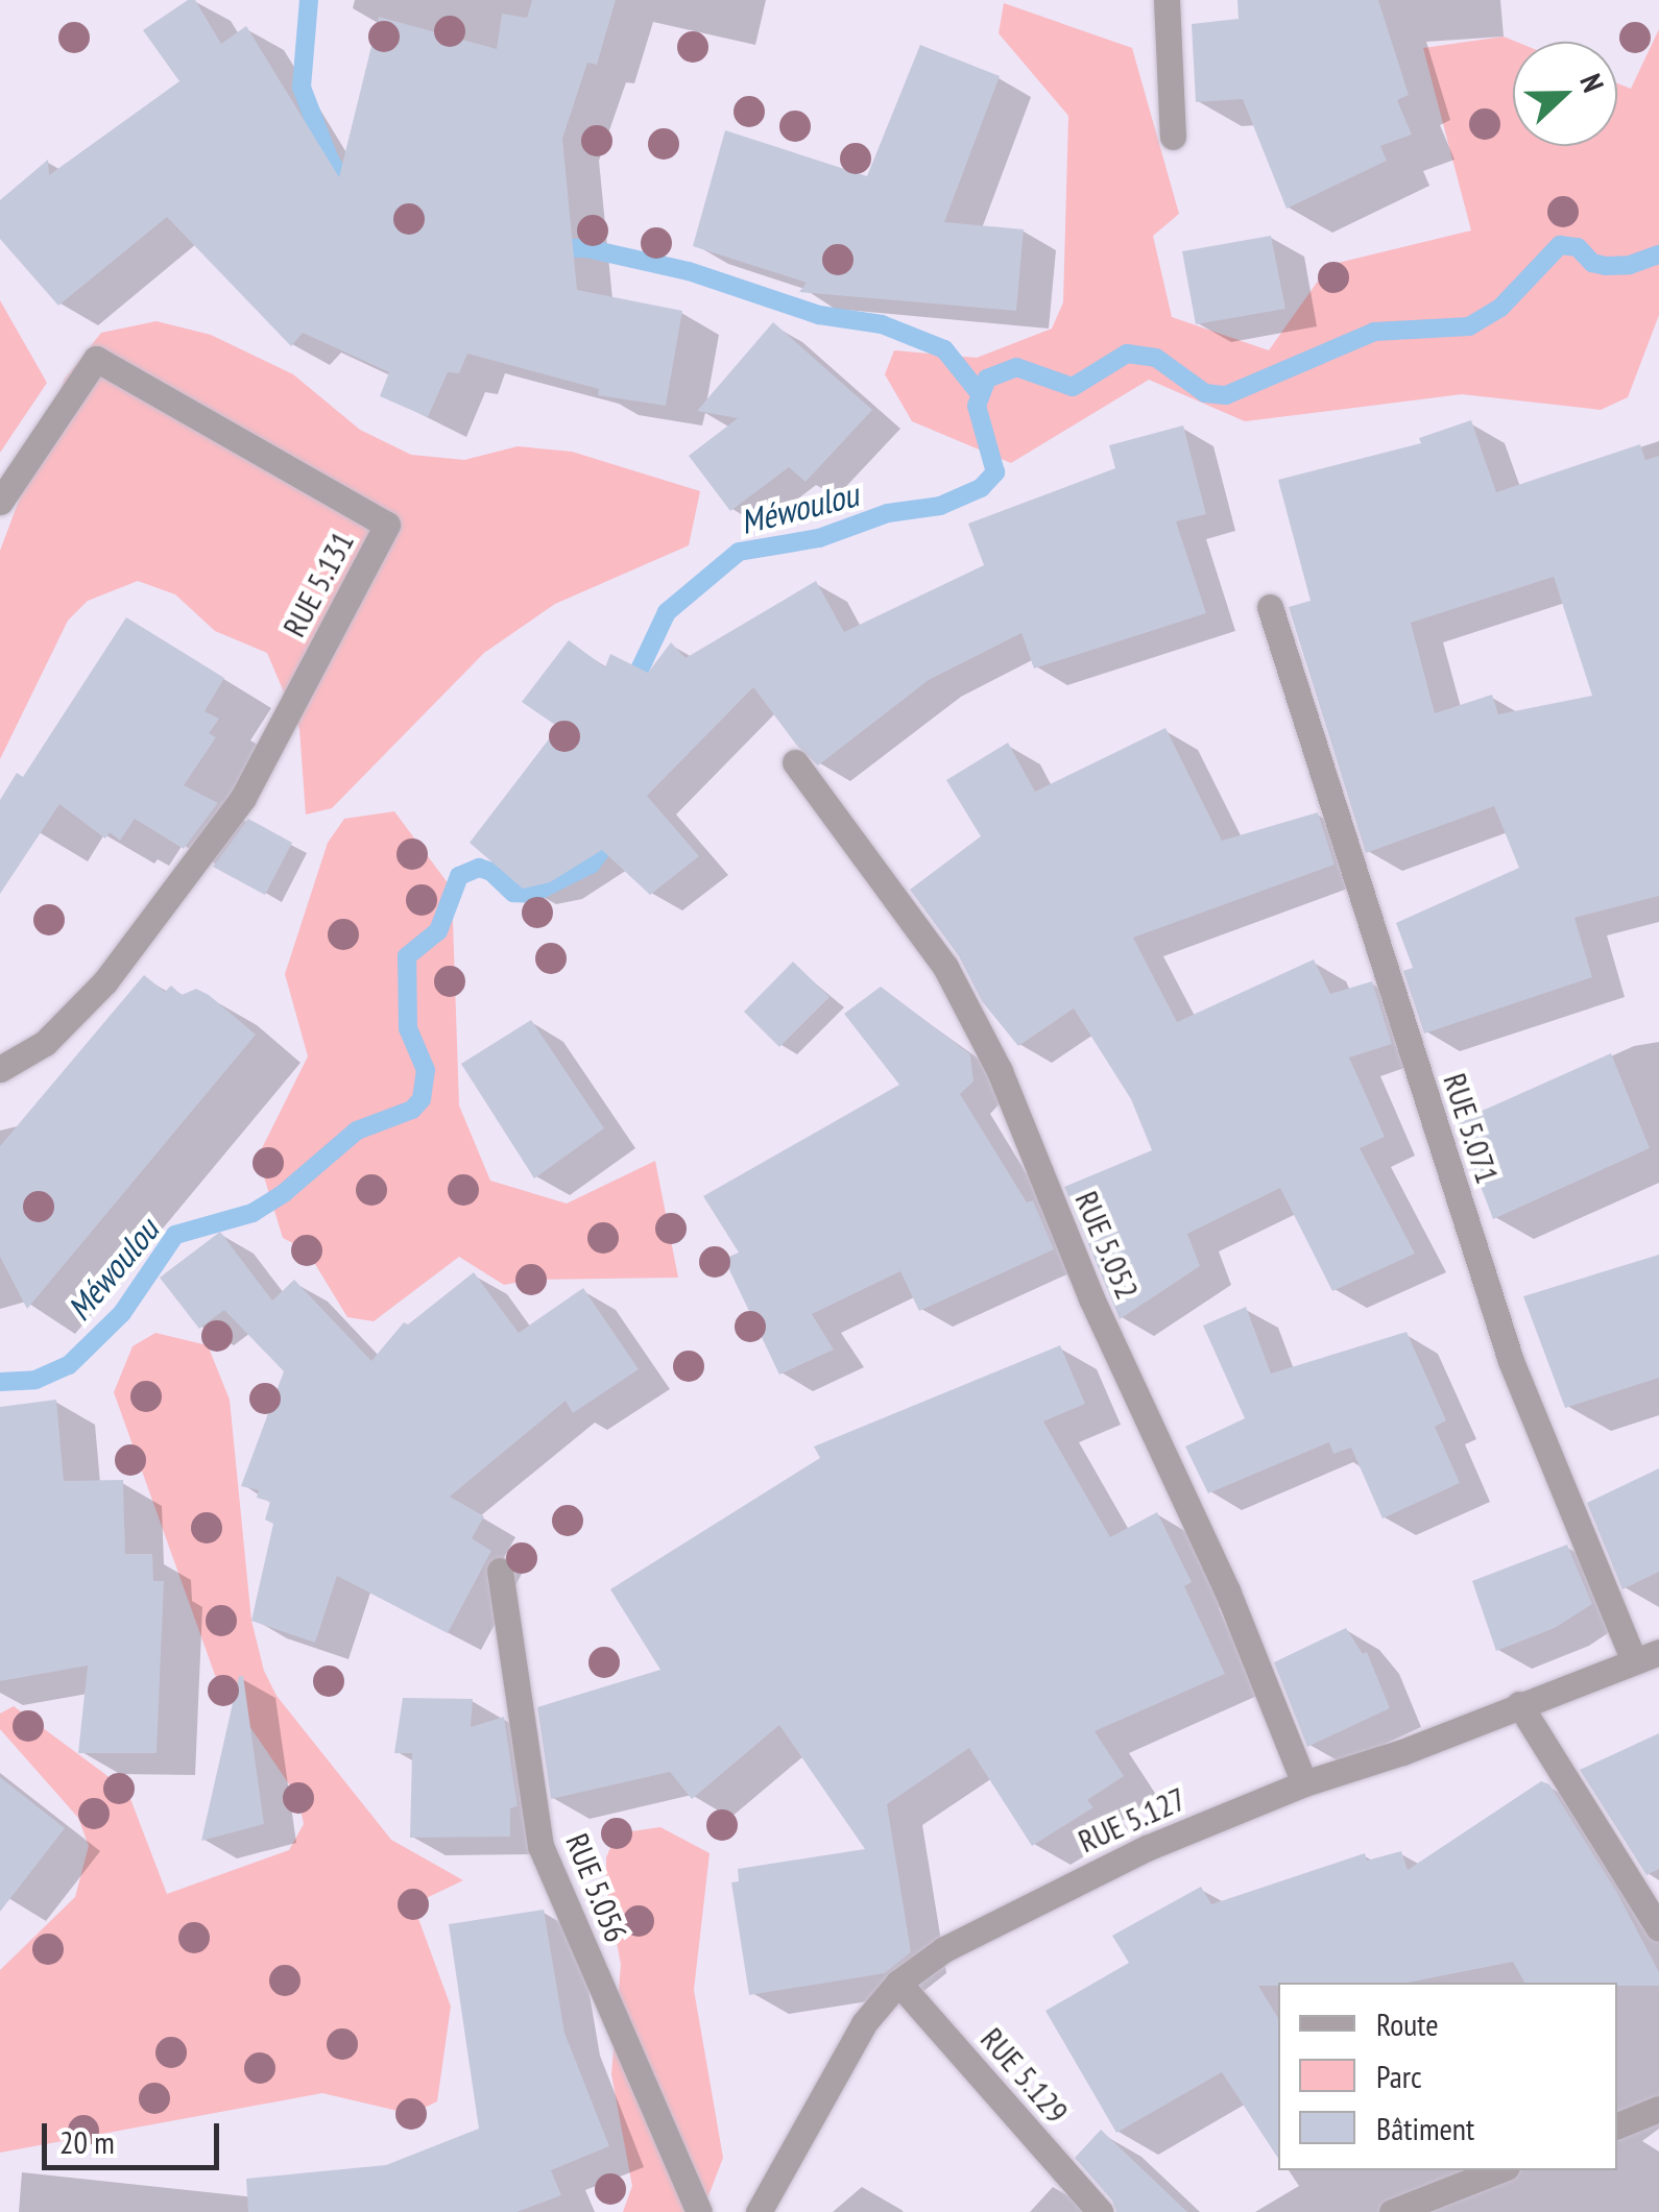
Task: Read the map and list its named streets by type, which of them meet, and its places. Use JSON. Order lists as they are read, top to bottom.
{
  "streets": {
    "street": [
      "RUE 5.131",
      "RUE 5.071",
      "RUE 5.052",
      "RUE 5.127",
      "RUE 5.056",
      "RUE 5.129"
    ]
  },
  "crossings": [
    ["RUE 5.071", "RUE 5.127"],
    ["RUE 5.052", "RUE 5.127"],
    ["RUE 5.127", "RUE 5.129"]
  ],
  "water": ["Méwoulou"],
  "legend": ["Route", "Parc", "Bâtiment"],
  "scale_bar": "20 m",
  "north": "right"
}
